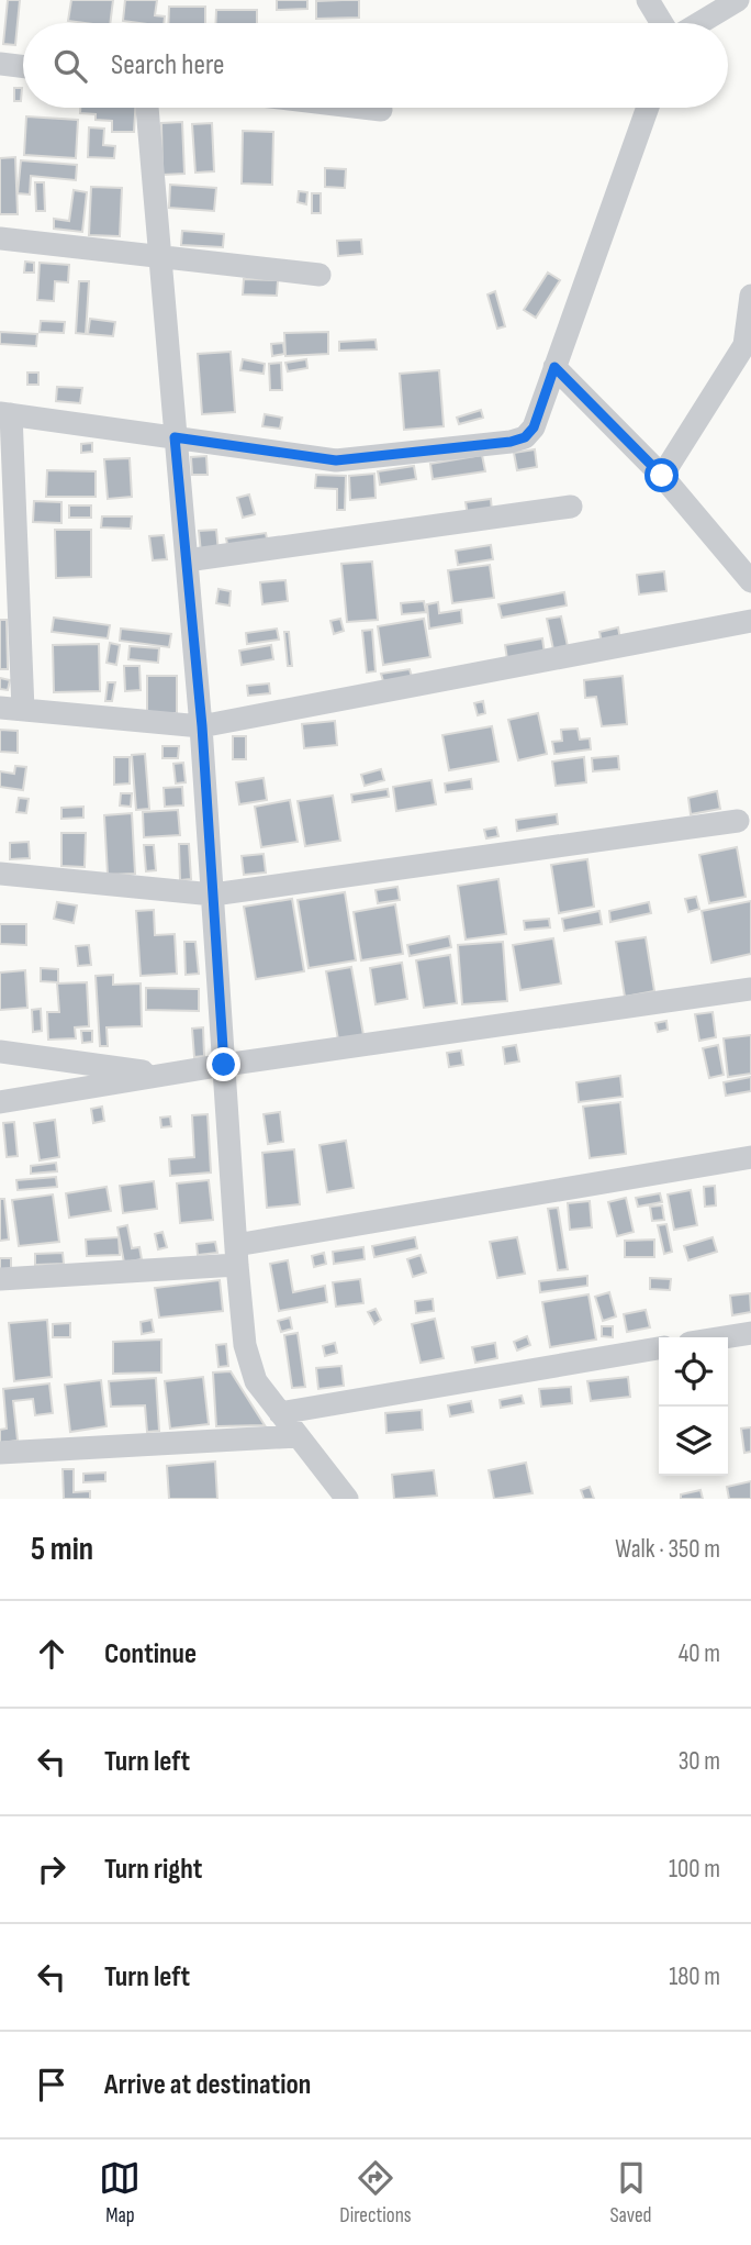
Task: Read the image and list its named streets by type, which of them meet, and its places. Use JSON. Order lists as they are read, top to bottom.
{
  "page": {
    "search": "Search here",
    "heading": ["5 min", "Walk · 350 m"],
    "list": [
      ["Continue", "40 m"],
      ["Turn left", "30 m"],
      ["Turn right", "100 m"],
      ["Turn left", "180 m"],
      "Arrive at destination"
    ],
    "nav": ["Map", "Directions", "Saved"]
  }
}
